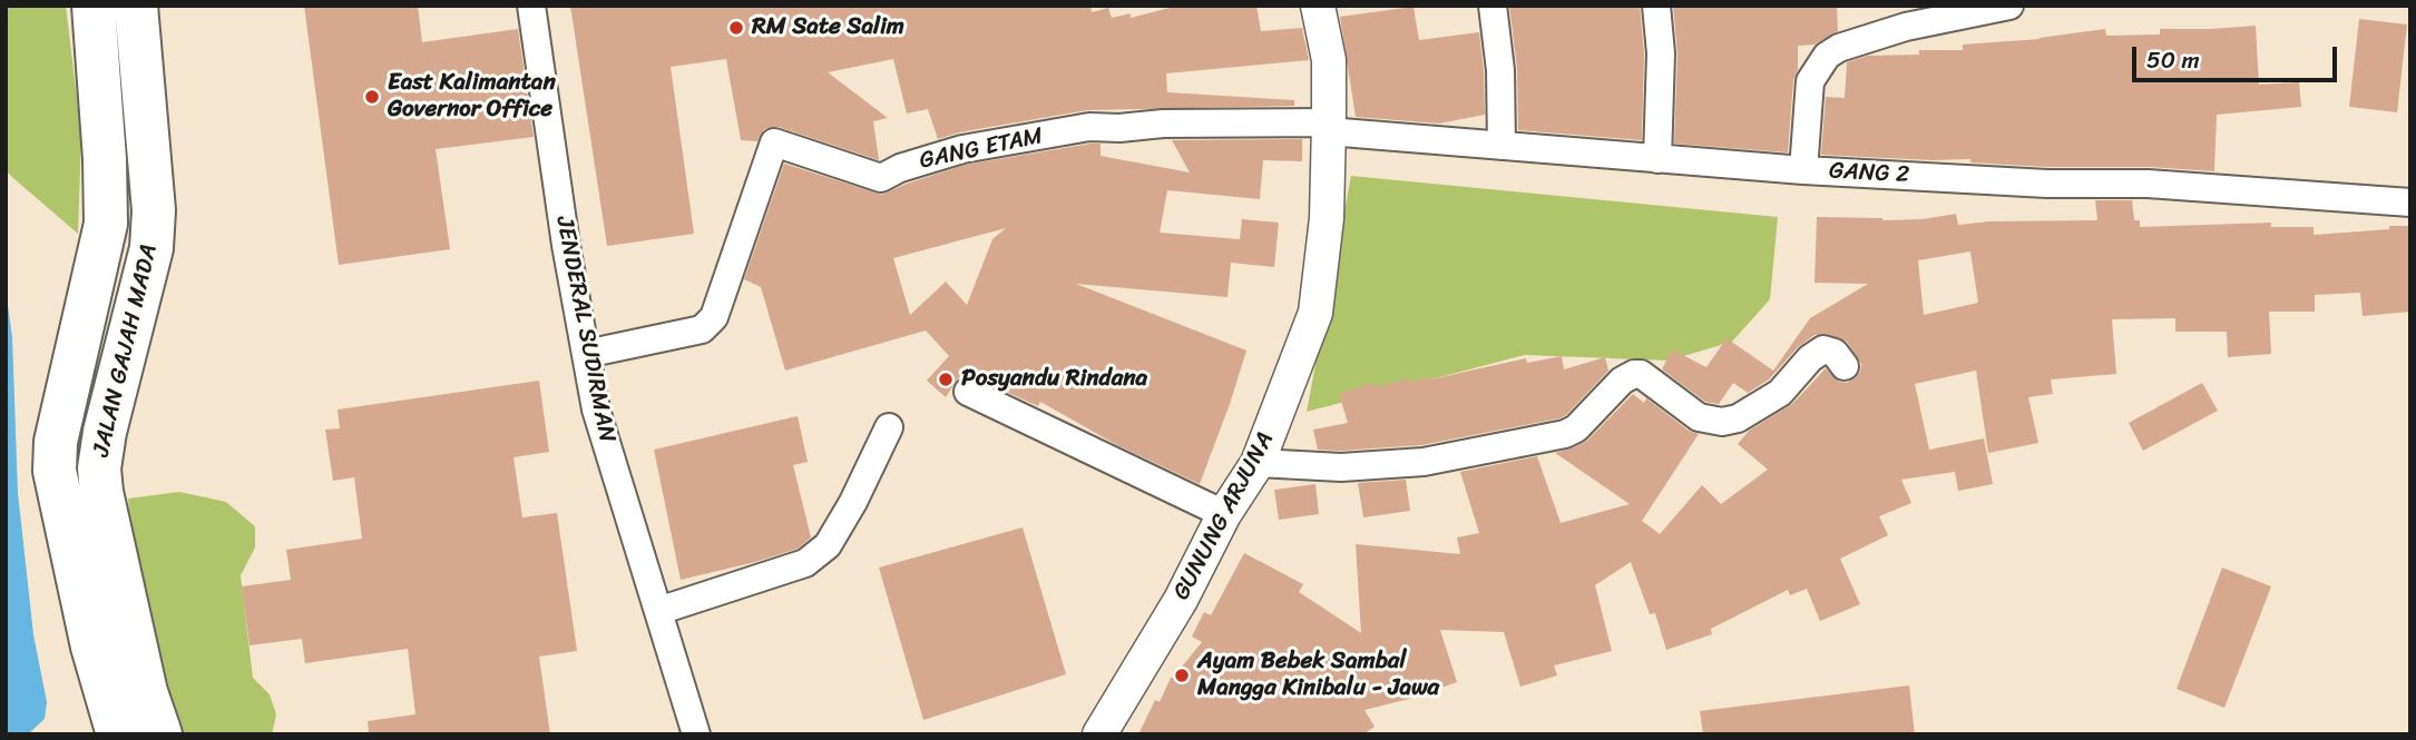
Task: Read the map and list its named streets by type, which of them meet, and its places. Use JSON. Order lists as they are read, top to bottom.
{
  "streets": {
    "highway": ["JALAN GAJAH MADA"],
    "street": [
      "GANG ETAM",
      "GANG 2",
      "JENDERAL SUDIRMAN",
      "GUNUNG ARJUNA"
    ]
  },
  "crossings": [
    ["GANG ETAM", "GANG 2"],
    ["GANG ETAM", "JENDERAL SUDIRMAN"],
    ["GANG ETAM", "GUNUNG ARJUNA"],
    ["GANG 2", "GUNUNG ARJUNA"]
  ],
  "places": [
    "RM Sate Salim",
    "East Kalimantan Governor Office",
    "Posyandu Rindana",
    "Ayam Bebek Sambal Mangga Kinibalu - Jawa"
  ],
  "scale_bar": "50 m"
}
